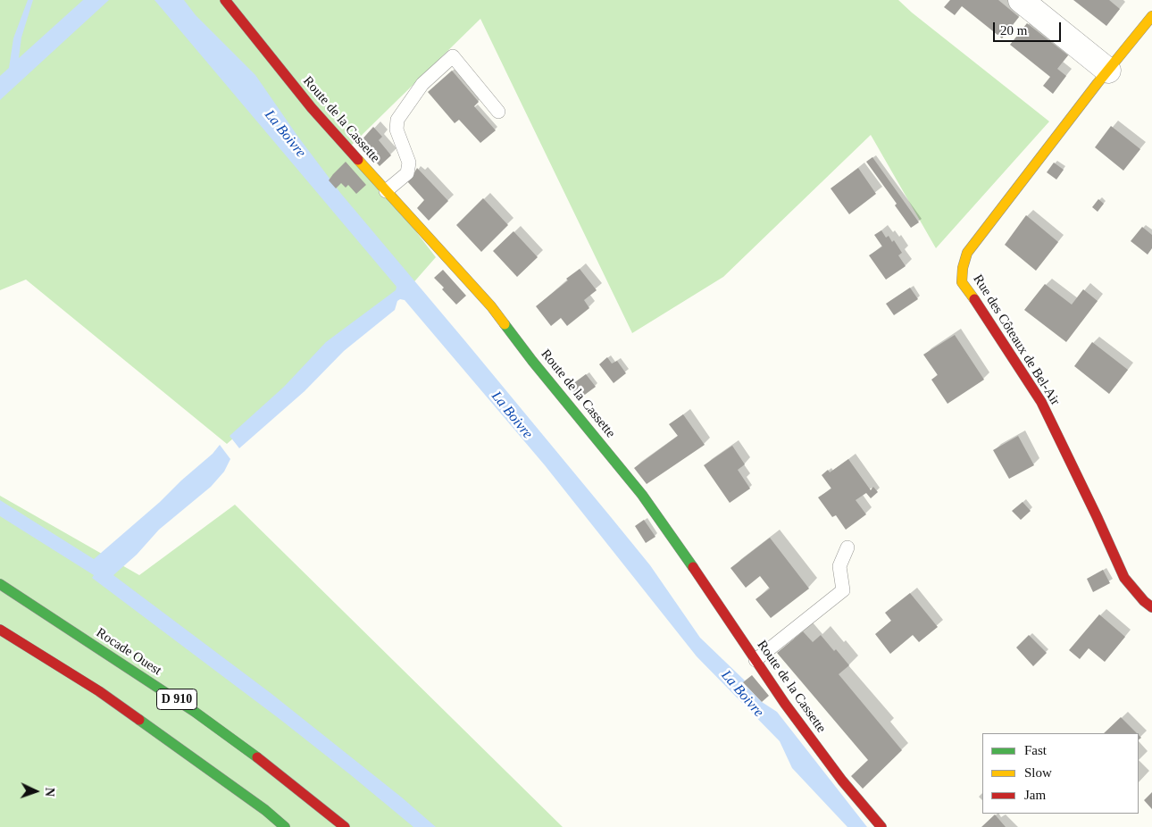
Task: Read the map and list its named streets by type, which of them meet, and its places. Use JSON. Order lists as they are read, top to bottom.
{
  "streets": {
    "street": [
      "Route de la Cassette",
      "Rue des Côteaux de Bel-Air",
      "Rocade Ouest",
      "D 910"
    ]
  },
  "water": ["La Boivre"],
  "legend": ["Fast", "Slow", "Jam"],
  "scale_bar": "20 m",
  "north": "right"
}
